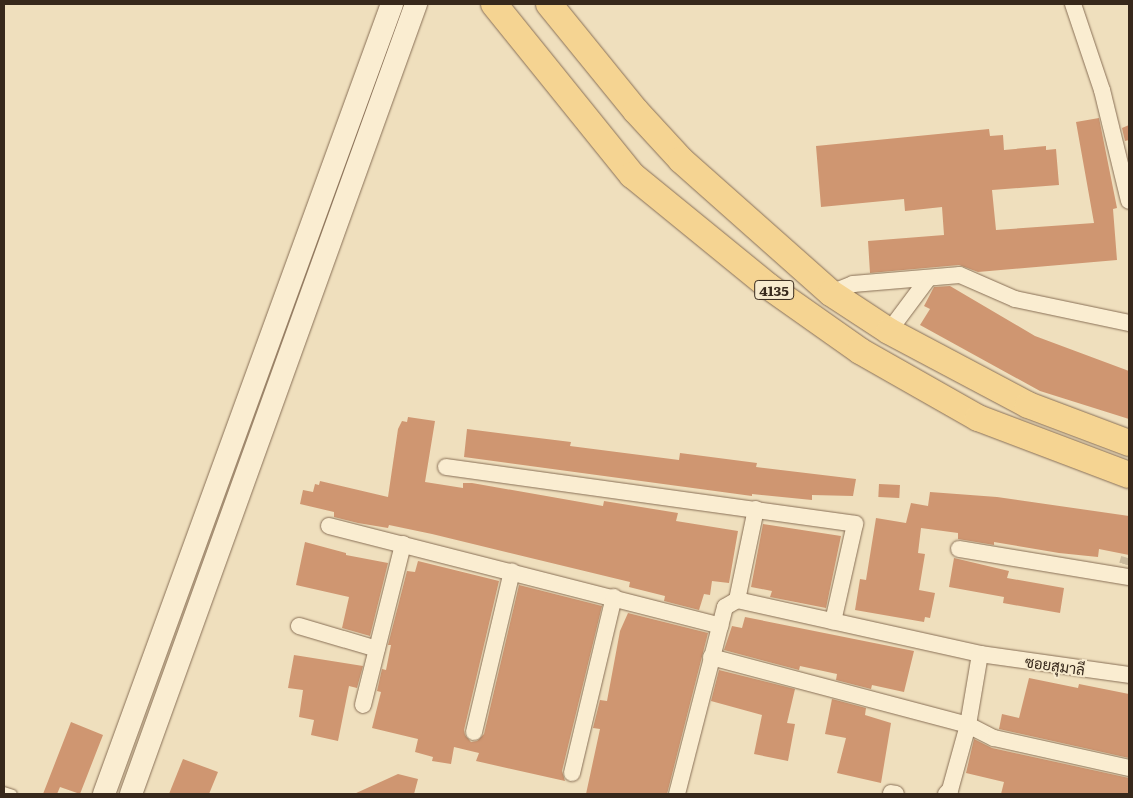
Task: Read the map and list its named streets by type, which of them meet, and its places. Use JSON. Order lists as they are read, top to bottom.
{
  "streets": {
    "main road": ["4135"],
    "street": ["ซอยสุมาลี"]
  }
}
